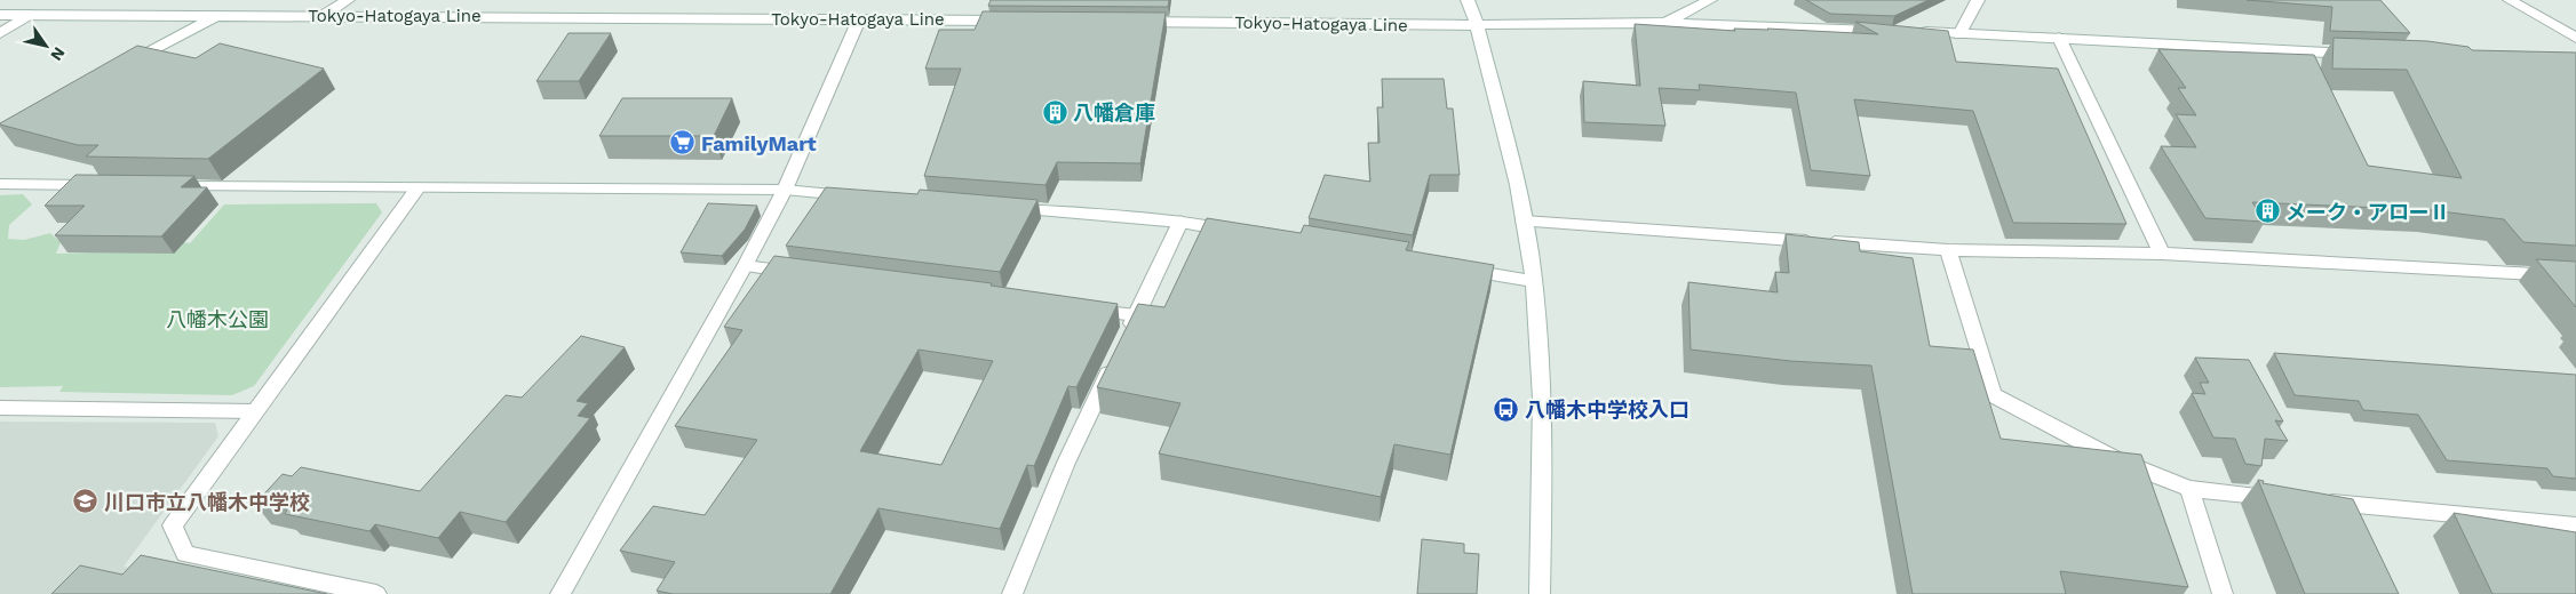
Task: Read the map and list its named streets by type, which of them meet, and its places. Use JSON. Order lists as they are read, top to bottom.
{
  "streets": {
    "street": ["Tokyo-Hatogaya Line"]
  },
  "parks": ["八幡木公園"],
  "places": {
    "building": ["八幡倉庫", "メーク・アローⅡ"],
    "supermarket": ["FamilyMart"],
    "bus stop": ["八幡木中学校入口"],
    "school or university": ["川口市立八幡木中学校"]
  },
  "north": "bottom right"
}
